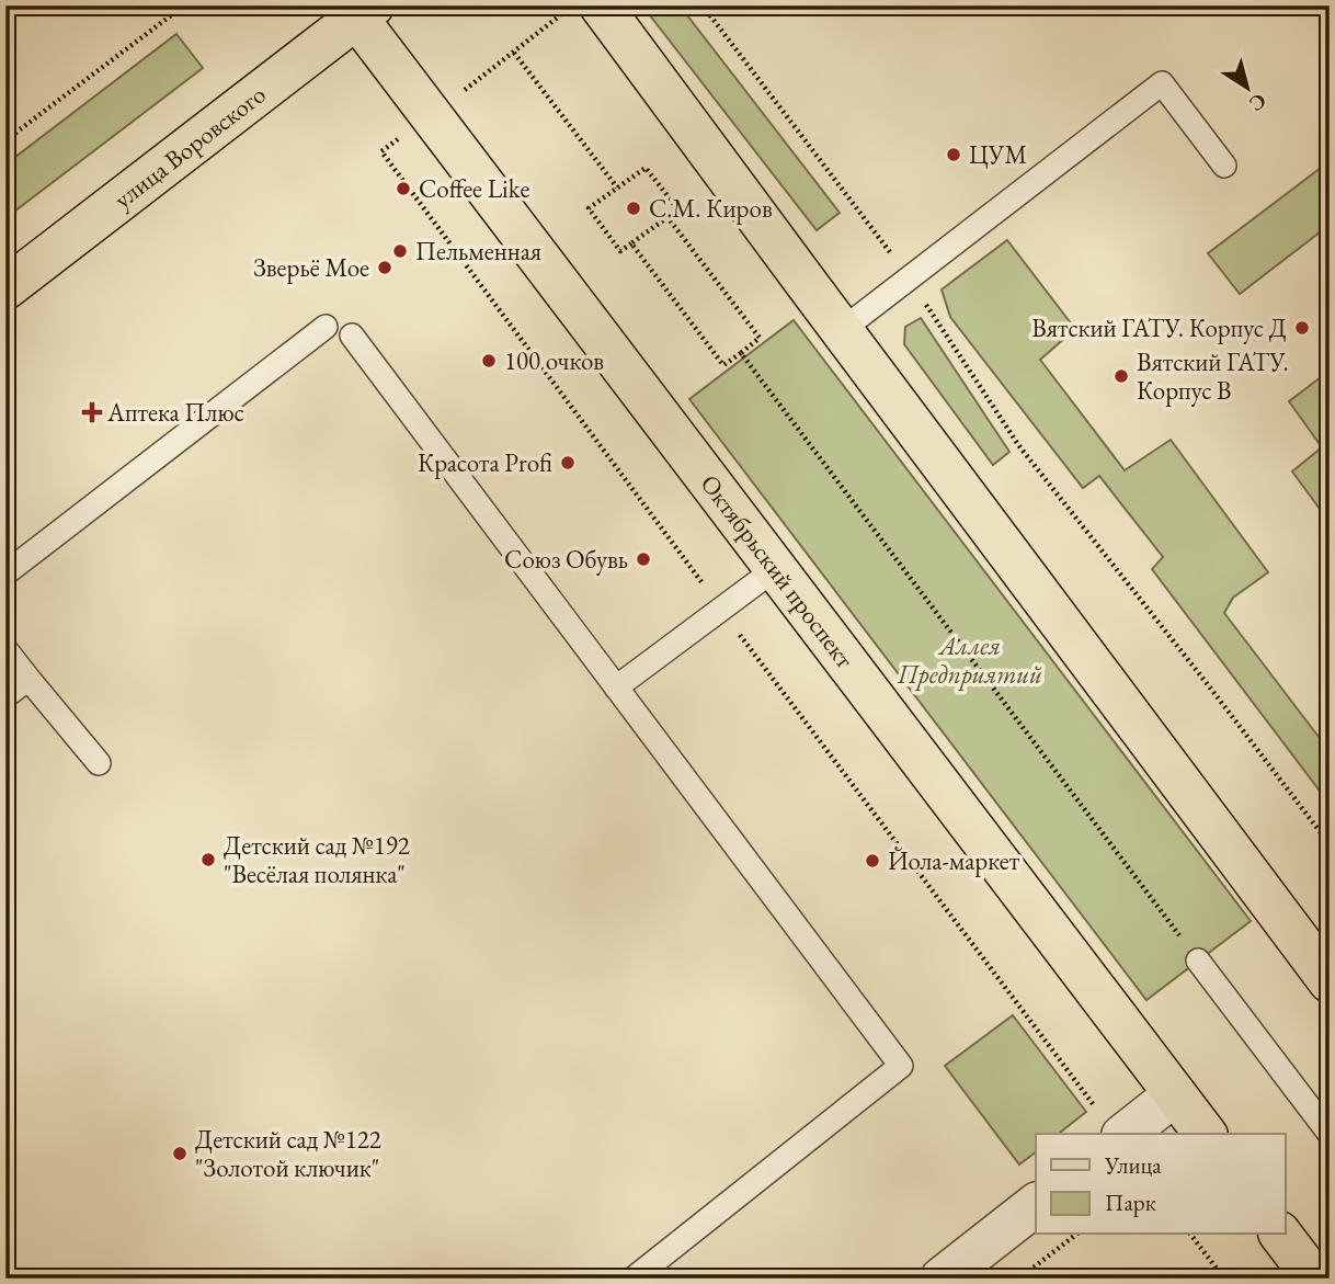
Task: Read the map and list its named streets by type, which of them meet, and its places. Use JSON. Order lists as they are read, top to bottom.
{
  "streets": {
    "main road": ["улица Воровского", "Октябрьский проспект"]
  },
  "crossings": [
    ["улица Воровского", "Октябрьский проспект"]
  ],
  "parks": ["Аллея Предприятий"],
  "places": {
    "other": [
      "ЦУМ",
      "Coffee Like",
      "С.М. Киров",
      "Пельменная",
      "Зверьё Мое",
      "Вятский ГАТУ. Корпус Д",
      "100 очков",
      "Вятский ГАТУ. Корпус В",
      "Красота Profi",
      "Союз Обувь",
      "Детский сад №192 \"Весёлая полянка\"",
      "Йола-маркет",
      "Детский сад №122 \"Золотой ключик\""
    ],
    "health": ["Аптека Плюс"]
  },
  "legend": ["Улица", "Парк"],
  "north": "bottom right"
}
